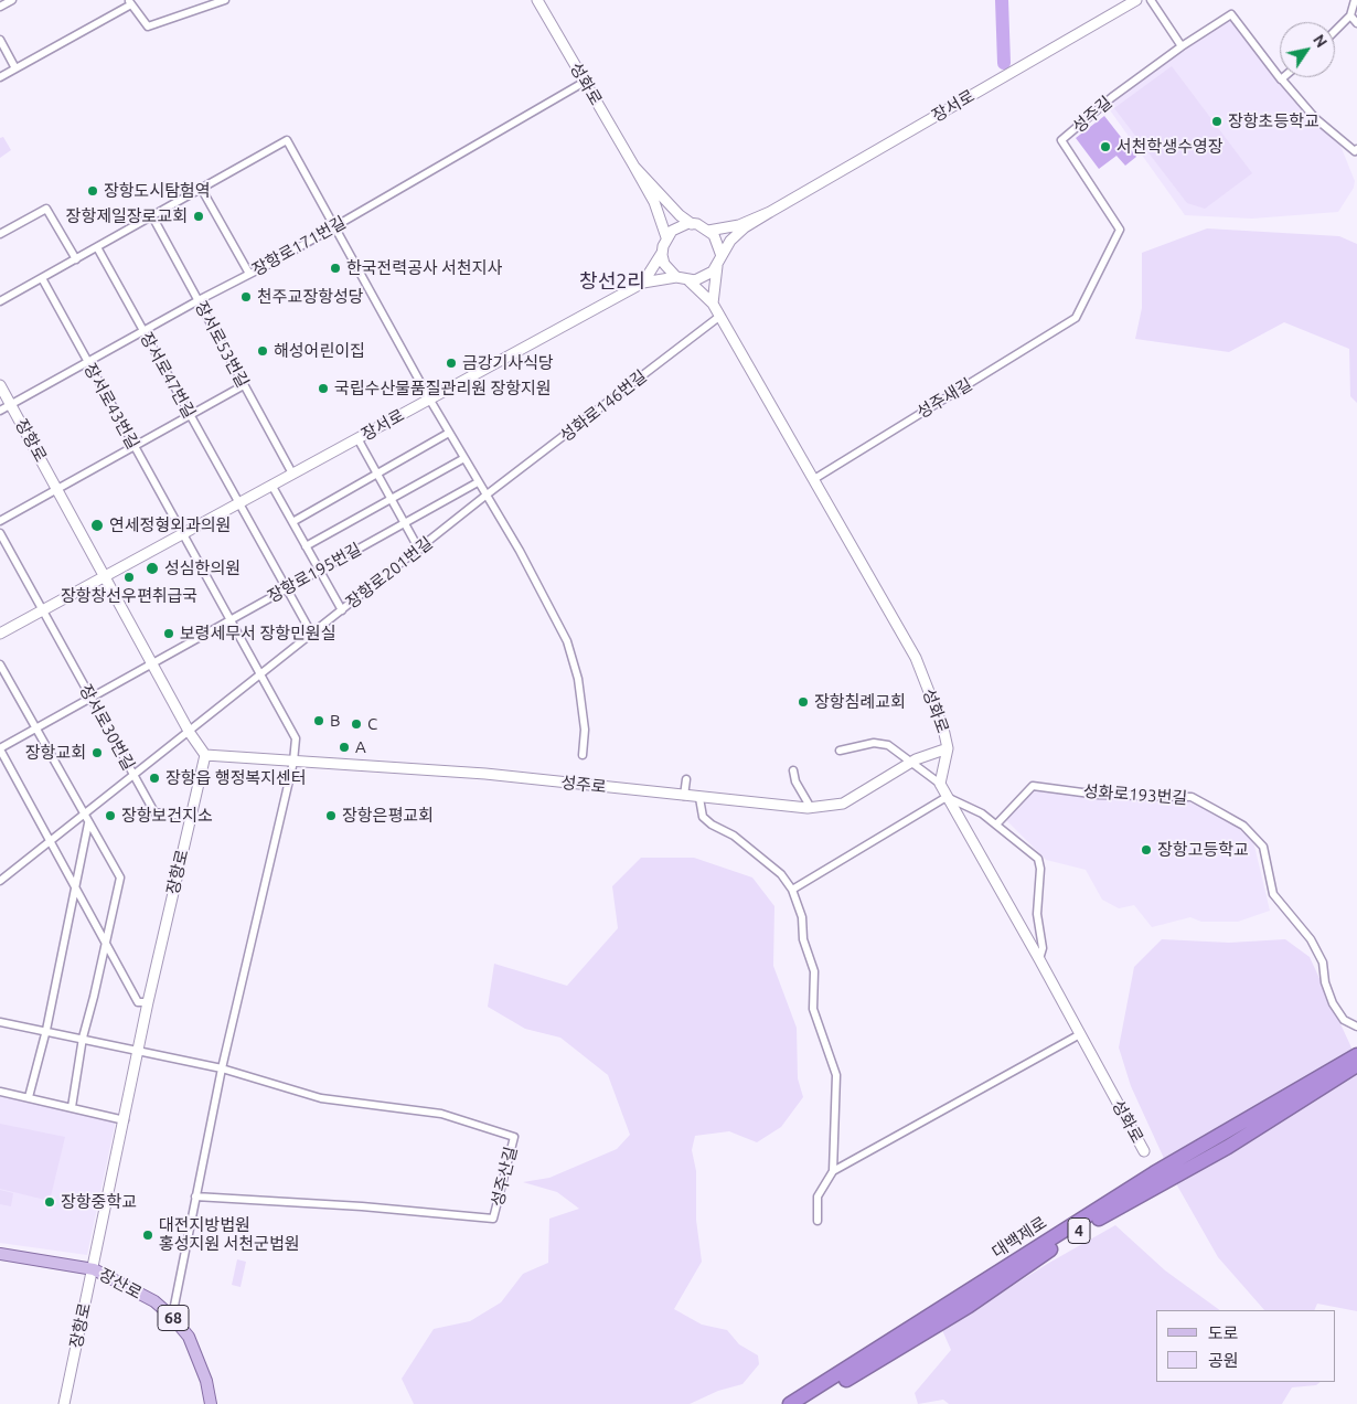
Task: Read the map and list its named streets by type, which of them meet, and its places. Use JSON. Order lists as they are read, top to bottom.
{
  "streets": {
    "highway": ["4", "대백제로"],
    "main road": ["장산로", "68"],
    "street": [
      "성화로",
      "장서로",
      "성주길",
      "장항로171번길",
      "장서로53번길",
      "장서로47번길",
      "성주새길",
      "장서로43번길",
      "성화로146번길",
      "장항로",
      "장항로195번길",
      "장항로201번길",
      "장서로30번길",
      "성주로",
      "성화로193번길",
      "성주산길"
    ]
  },
  "crossings": [
    ["성화로", "장항로171번길"],
    ["성화로", "성주새길"],
    ["성화로", "성화로146번길"],
    ["성화로", "성주로"],
    ["장서로", "장서로53번길"],
    ["장서로", "장서로47번길"],
    ["장서로", "장서로43번길"],
    ["장서로", "장항로"],
    ["장서로", "장서로30번길"],
    ["성주길", "성주새길"],
    ["장항로171번길", "장서로53번길"],
    ["장항로171번길", "장서로47번길"],
    ["장항로171번길", "장서로43번길"],
    ["장항로171번길", "장항로"],
    ["장서로43번길", "장항로195번길"],
    ["장서로43번길", "장항로201번길"],
    ["장서로43번길", "성주로"],
    ["성화로146번길", "장항로201번길"],
    ["장항로", "장항로195번길"],
    ["장항로", "장항로201번길"],
    ["장항로", "장서로30번길"],
    ["장항로", "성주로"],
    ["장항로", "성주산길"],
    ["장항로", "장산로"],
    ["장항로195번길", "장서로30번길"],
    ["장항로201번길", "장서로30번길"]
  ],
  "districts": ["창선2리"],
  "places": [
    "장항초등학교",
    "서천학생수영장",
    "장항도시탐험역",
    "장항제일장로교회",
    "한국전력공사 서천지사",
    "천주교장항성당",
    "해성어린이집",
    "금강기사식당",
    "국립수산물품질관리원 장항지원",
    "연세정형외과의원",
    "성심한의원",
    "장항창선우편취급국",
    "보령세무서 장항민원실",
    "장항침례교회",
    "B",
    "C",
    "A",
    "장항교회",
    "장항읍 행정복지센터",
    "장항보건지소",
    "장항은평교회",
    "장항고등학교",
    "장항중학교",
    "대전지방법원 홍성지원 서천군법원"
  ],
  "legend": ["도로", "공원"],
  "north": "top right"
}
